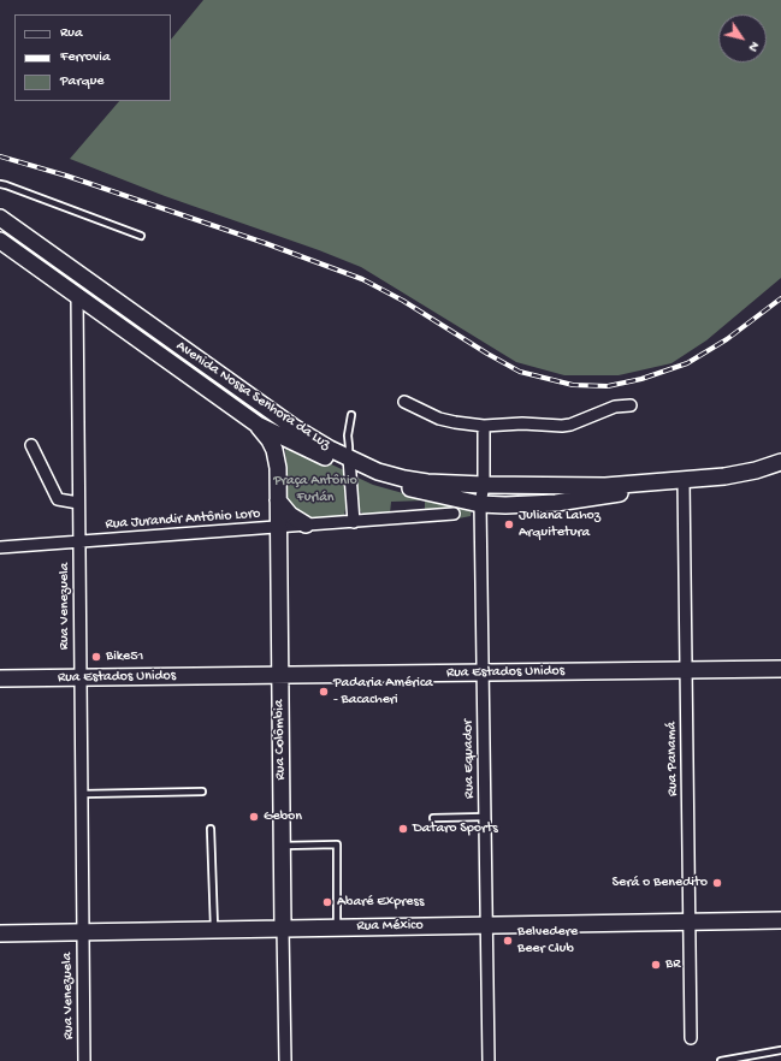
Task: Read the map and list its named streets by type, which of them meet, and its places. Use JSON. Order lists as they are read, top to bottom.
{
  "streets": {
    "main road": [
      "Avenida Nossa Senhora da Luz",
      "Rua Estados Unidos",
      "Rua Colômbia",
      "Rua México"
    ],
    "street": [
      "Rua Jurandir Antônio Loro",
      "Rua Venezuela",
      "Rua Equador",
      "Rua Panamá"
    ]
  },
  "crossings": [
    ["Avenida Nossa Senhora da Luz", "Rua Venezuela"],
    ["Avenida Nossa Senhora da Luz", "Rua Colômbia"],
    ["Avenida Nossa Senhora da Luz", "Rua Equador"],
    ["Avenida Nossa Senhora da Luz", "Rua Panamá"],
    ["Rua Jurandir Antônio Loro", "Rua Venezuela"],
    ["Rua Jurandir Antônio Loro", "Rua Colômbia"],
    ["Rua Venezuela", "Rua Estados Unidos"],
    ["Rua Venezuela", "Rua México"],
    ["Rua Estados Unidos", "Rua Colômbia"],
    ["Rua Estados Unidos", "Rua Equador"],
    ["Rua Estados Unidos", "Rua Panamá"],
    ["Rua Colômbia", "Rua México"],
    ["Rua Equador", "Rua México"],
    ["Rua Panamá", "Rua México"]
  ],
  "parks": ["Praça Antônio Furlán"],
  "places": [
    "Juliana Lahoz Arquitetura",
    "Bike51",
    "Padaria América - Bacacheri",
    "Gebon",
    "Dataro Sports",
    "Será o Benedito",
    "Abaré Express",
    "Belvedere Beer Club",
    "BR"
  ],
  "legend": ["Rua", "Ferrovia", "Parque"],
  "north": "bottom right"
}
